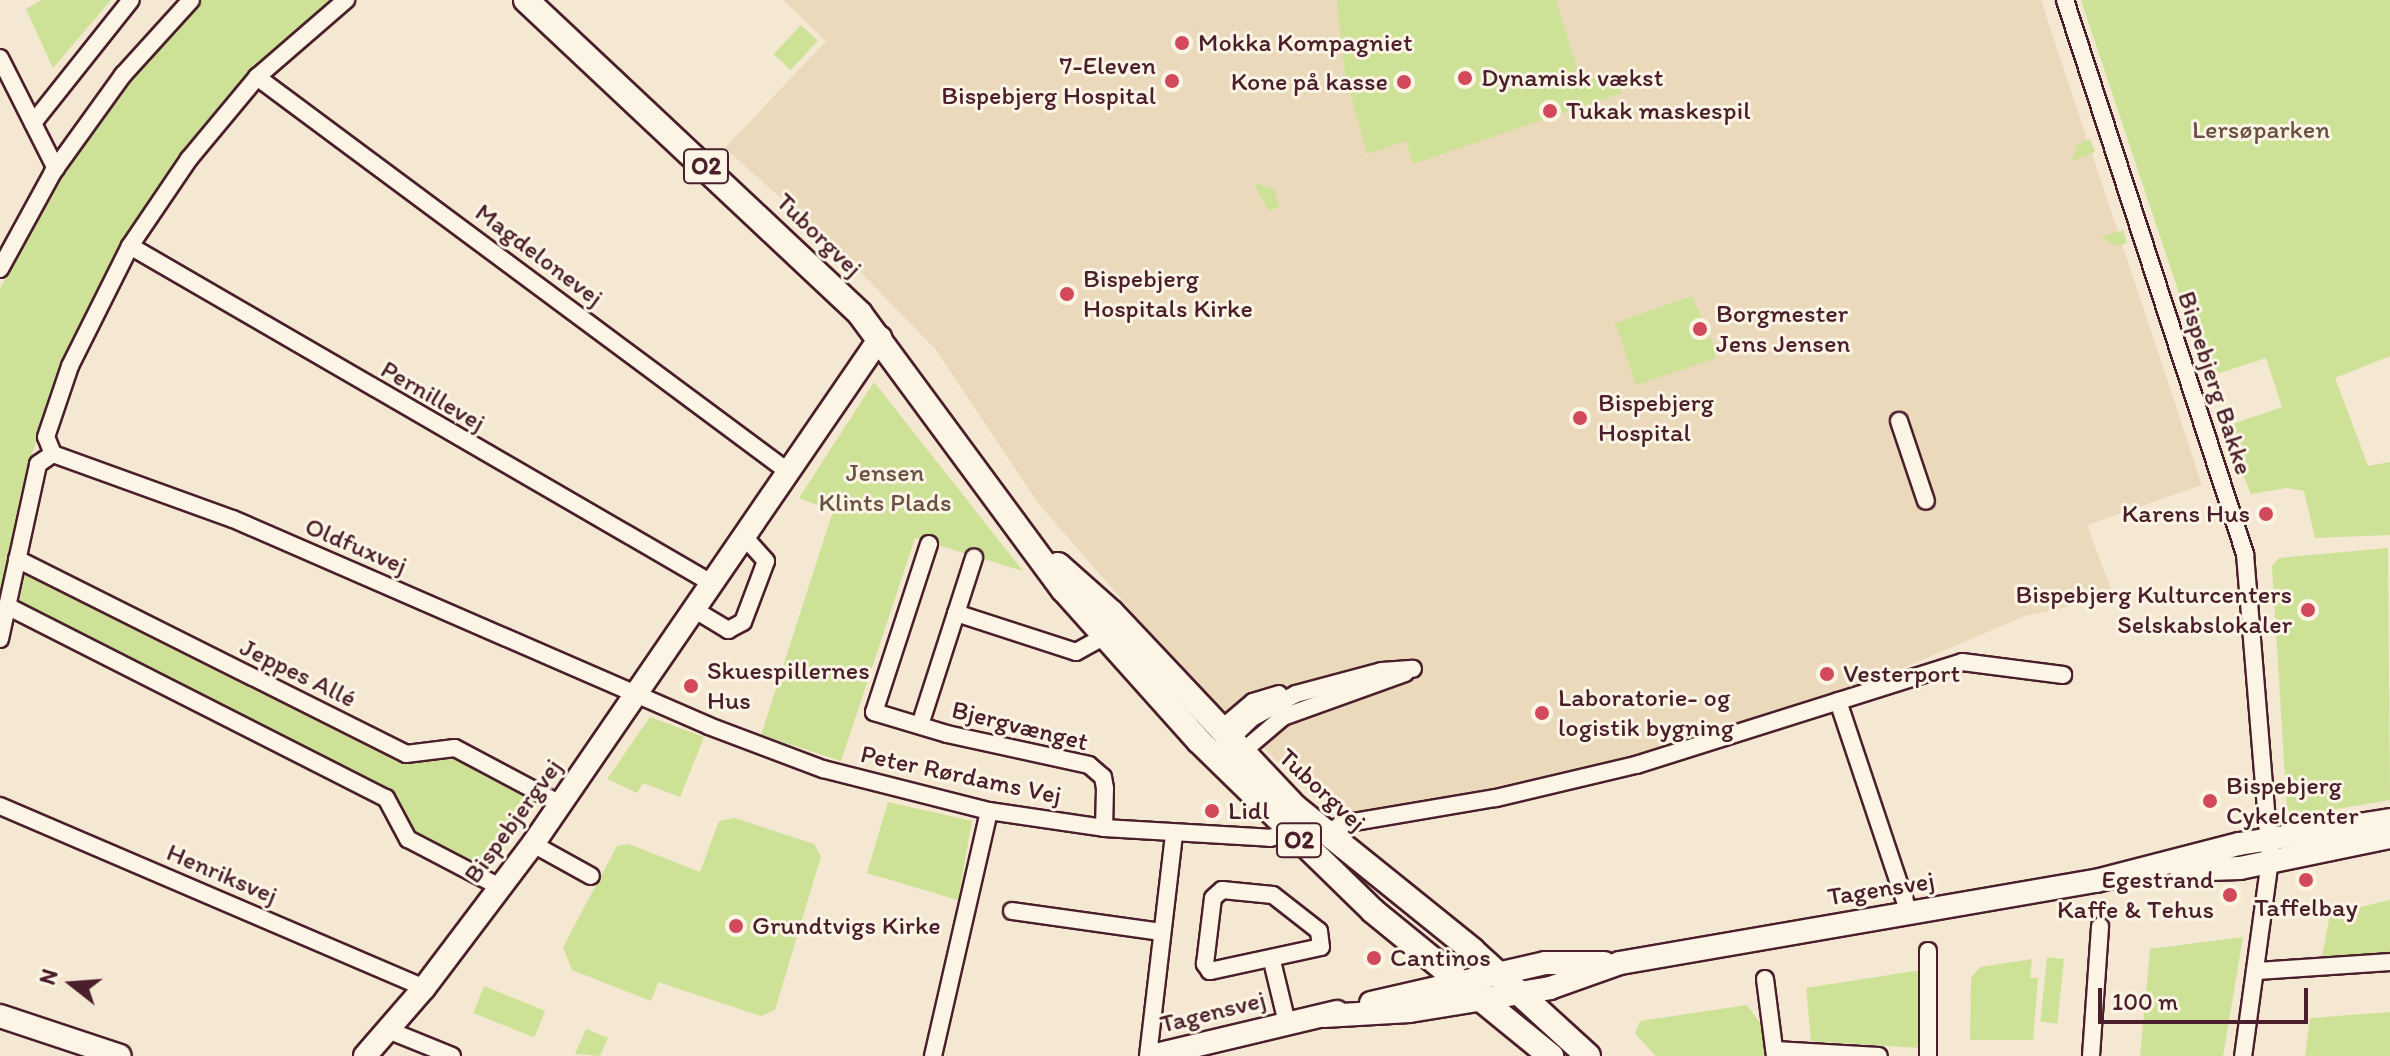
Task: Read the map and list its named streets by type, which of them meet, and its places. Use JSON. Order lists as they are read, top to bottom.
{
  "streets": {
    "main road": ["O2", "Tuborgvej"],
    "street": [
      "Magdelonevej",
      "Bispebjerg Bakke",
      "Pernillevej",
      "Oldfuxvej",
      "Jeppes Allé",
      "Bjergvænget",
      "Peter Rørdams Vej",
      "Bispebjergvej",
      "Henriksvej",
      "Tagensvej"
    ]
  },
  "crossings": [
    ["Tuborgvej", "Peter Rørdams Vej"],
    ["Tuborgvej", "Bispebjergvej"],
    ["Tuborgvej", "Tagensvej"],
    ["Magdelonevej", "Bispebjergvej"],
    ["Bispebjerg Bakke", "Tagensvej"],
    ["Pernillevej", "Bispebjergvej"],
    ["Oldfuxvej", "Peter Rørdams Vej"],
    ["Oldfuxvej", "Bispebjergvej"],
    ["Jeppes Allé", "Bispebjergvej"],
    ["Bjergvænget", "Peter Rørdams Vej"],
    ["Peter Rørdams Vej", "Bispebjergvej"],
    ["Bispebjergvej", "Henriksvej"]
  ],
  "parks": ["Lersøparken", "Jensen Klints Plads"],
  "places": [
    "Mokka Kompagniet",
    "Dynamisk vækst",
    "7-Eleven Bispebjerg Hospital",
    "Kone på kasse",
    "Tukak maskespil",
    "Bispebjerg Hospitals Kirke",
    "Borgmester Jens Jensen",
    "Bispebjerg Hospital",
    "Karens Hus",
    "Bispebjerg Kulturcenters Selskabslokaler",
    "Vesterport",
    "Skuespillernes Hus",
    "Laboratorie- og logistik bygning",
    "Bispebjerg Cykelcenter",
    "Lidl",
    "Taffelbay",
    "Egestrand Kaffe & Tehus",
    "Grundtvigs Kirke",
    "Cantinos"
  ],
  "scale_bar": "100 m",
  "north": "left"
}
